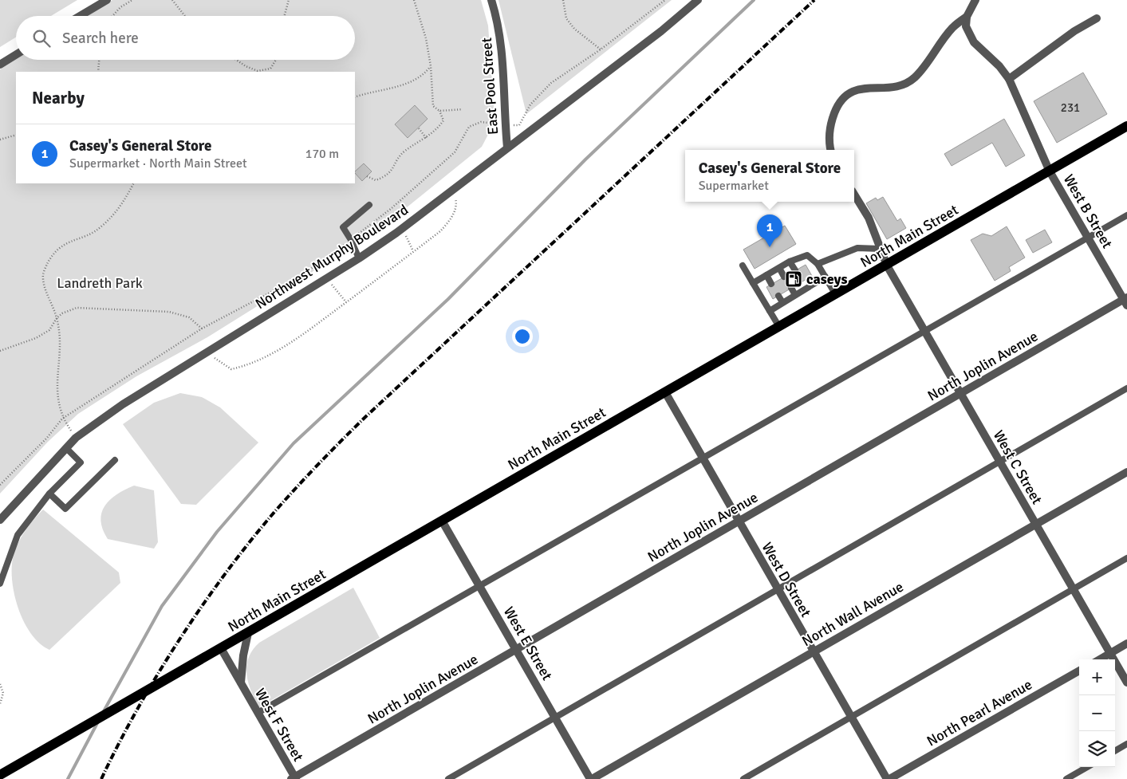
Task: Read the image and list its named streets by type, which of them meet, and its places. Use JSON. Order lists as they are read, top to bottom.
{
  "streets": {
    "main road": ["North Main Street"],
    "street": [
      "East Pool Street",
      "West B Street",
      "Northwest Murphy Boulevard",
      "North Joplin Avenue",
      "West C Street",
      "West D Street",
      "North Wall Avenue",
      "West E Street",
      "North Pearl Avenue",
      "West F Street"
    ]
  },
  "crossings": [
    ["East Pool Street", "Northwest Murphy Boulevard"],
    ["West B Street", "North Main Street"],
    ["West B Street", "North Joplin Avenue"],
    ["North Main Street", "West C Street"],
    ["North Main Street", "West D Street"],
    ["North Main Street", "West E Street"],
    ["North Main Street", "West F Street"],
    ["North Joplin Avenue", "West C Street"],
    ["North Joplin Avenue", "West D Street"],
    ["North Joplin Avenue", "West E Street"],
    ["North Joplin Avenue", "West F Street"],
    ["West C Street", "North Wall Avenue"],
    ["West D Street", "North Wall Avenue"],
    ["West D Street", "North Pearl Avenue"],
    ["North Wall Avenue", "West E Street"]
  ],
  "parks": ["Landreth Park"],
  "places": {
    "fuel station": ["caseys"]
  },
  "house_numbers": ["231"],
  "page": {
    "search": "Search here",
    "heading": "Nearby",
    "list": [
      {
        "mark": "1",
        "name": "Casey's General Store",
        "note": "Supermarket · North Main Street",
        "value": "170 m"
      }
    ],
    "popup": ["Casey's General Store", "Supermarket"],
    "pins": "1",
    "map_buttons": ["+", "−"]
  }
}
